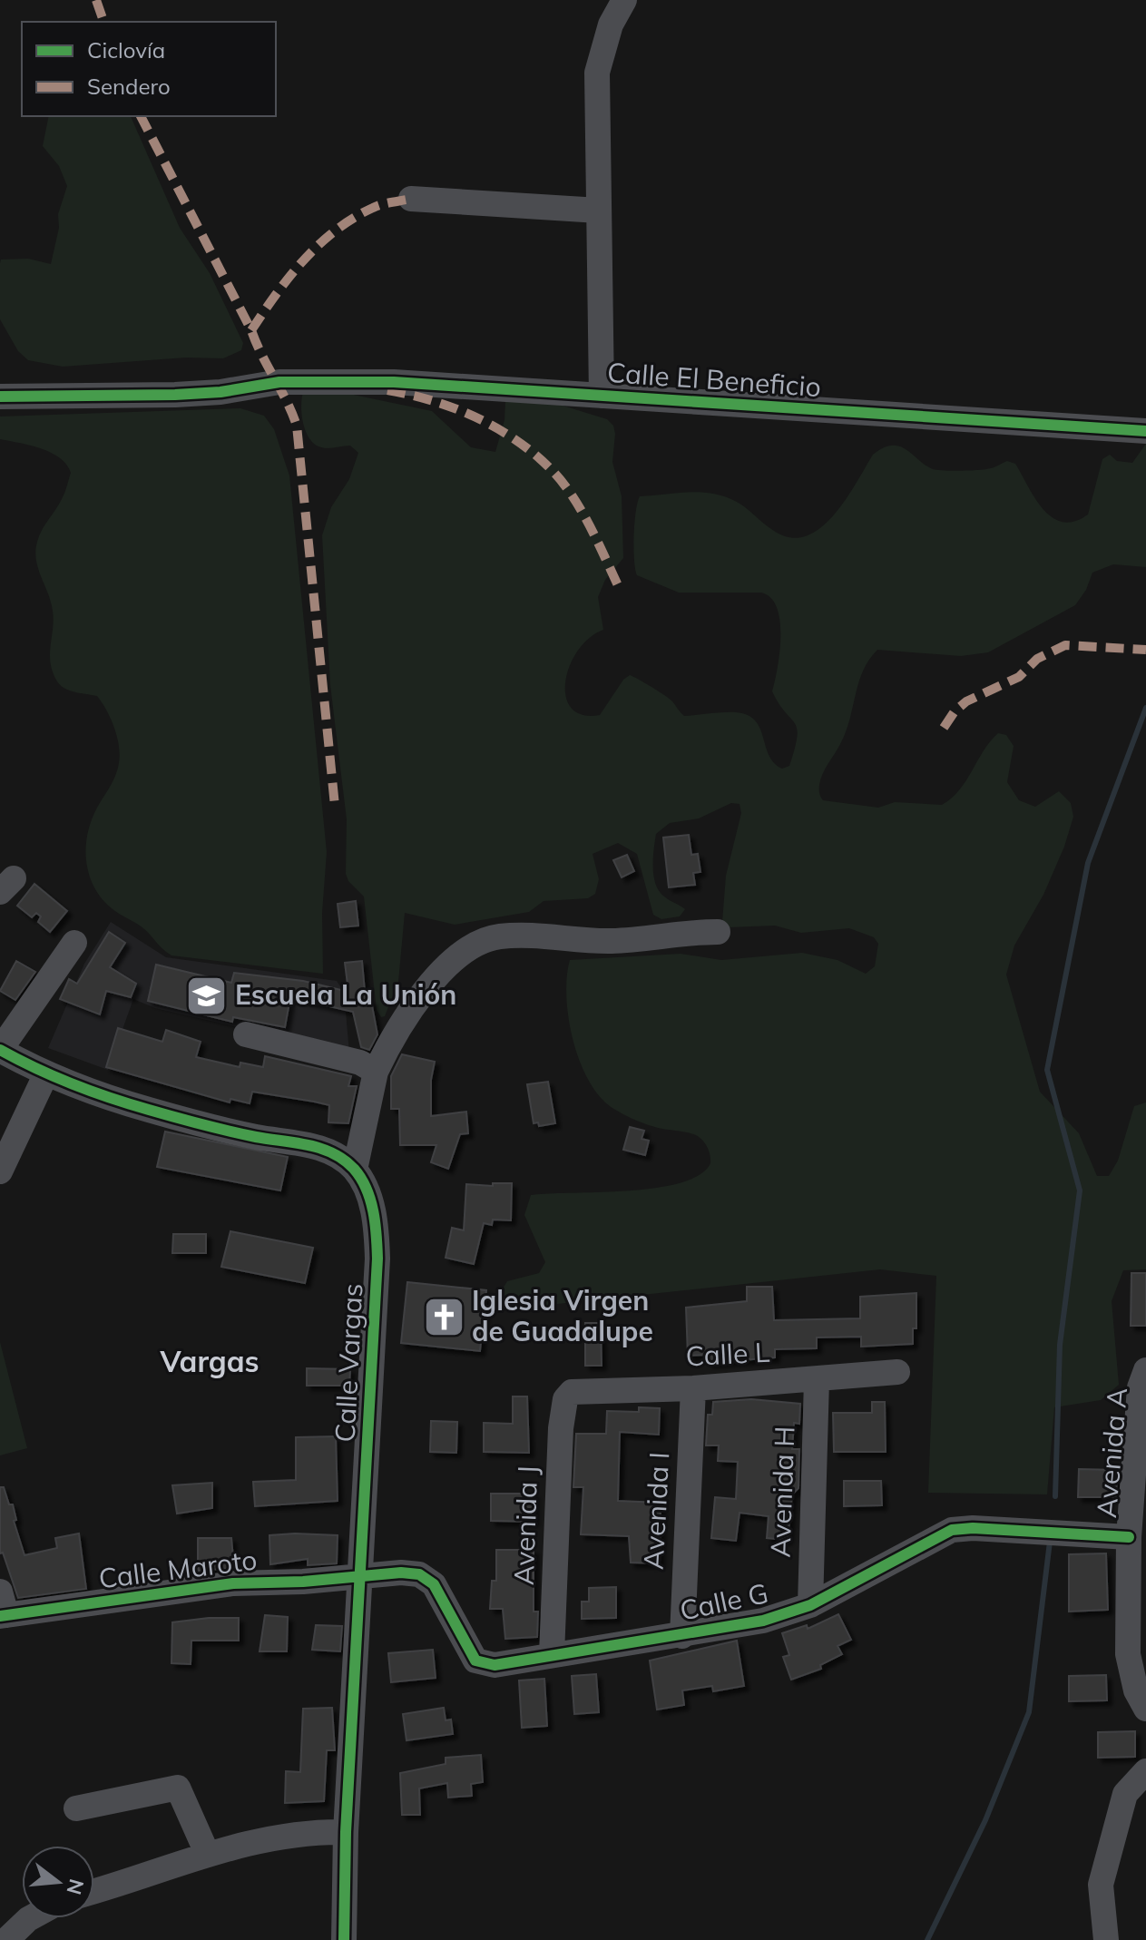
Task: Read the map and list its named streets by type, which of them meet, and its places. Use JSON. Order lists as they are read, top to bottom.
{
  "streets": {
    "street": [
      "Calle El Beneficio",
      "Calle L",
      "Calle Vargas",
      "Avenida A",
      "Avenida H",
      "Avenida I",
      "Avenida J",
      "Calle Maroto",
      "Calle G"
    ]
  },
  "crossings": [
    ["Calle L", "Avenida H"],
    ["Calle L", "Avenida I"],
    ["Calle L", "Avenida J"],
    ["Calle Vargas", "Calle Maroto"],
    ["Calle Vargas", "Calle G"],
    ["Avenida A", "Calle G"],
    ["Avenida H", "Calle G"],
    ["Avenida I", "Calle G"],
    ["Avenida J", "Calle G"],
    ["Calle Maroto", "Calle G"]
  ],
  "districts": ["Vargas"],
  "places": {
    "school or university": ["Escuela La Unión"],
    "church": ["Iglesia Virgen de Guadalupe"]
  },
  "legend": ["Ciclovía", "Sendero"],
  "north": "right"
}
